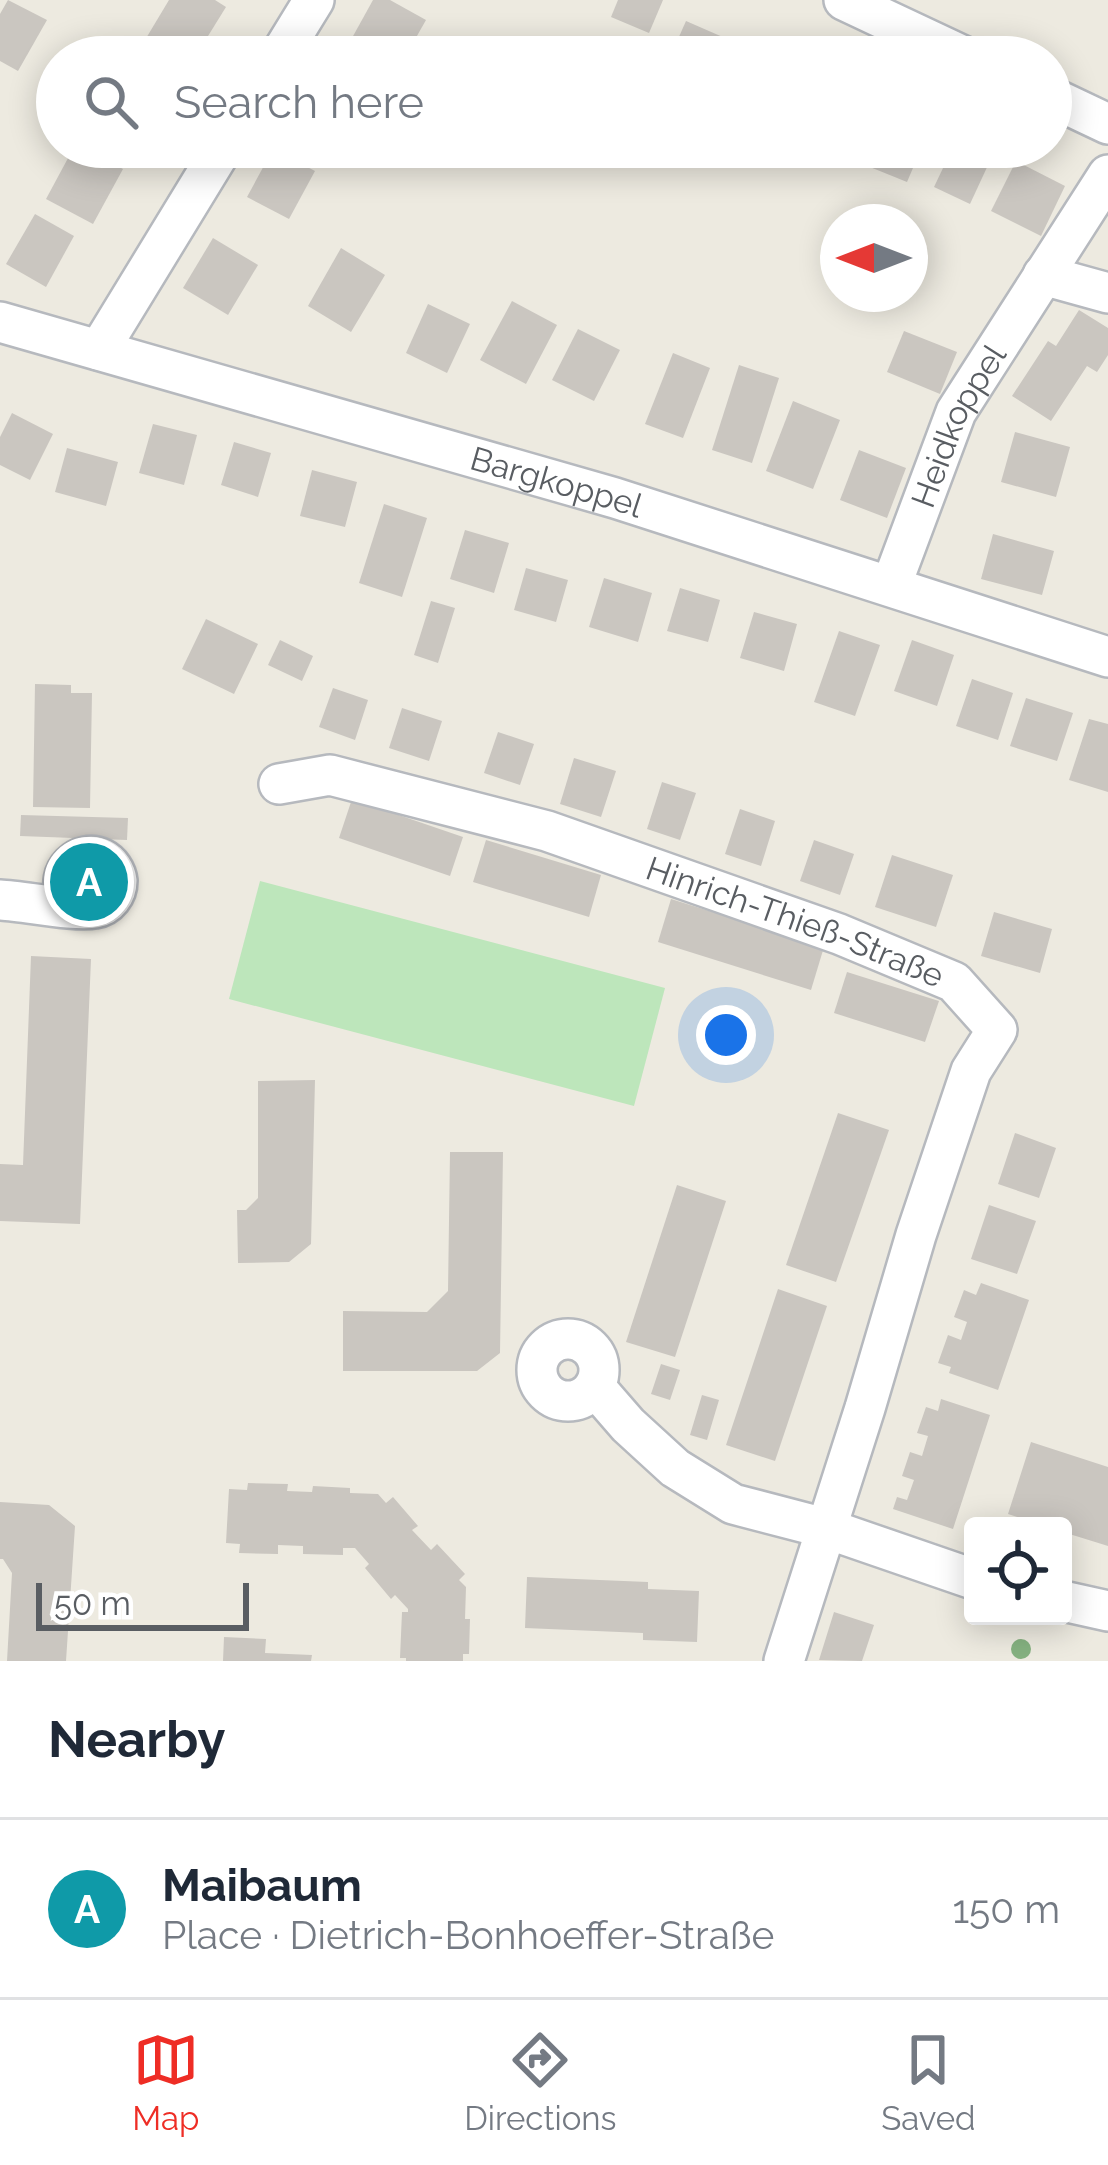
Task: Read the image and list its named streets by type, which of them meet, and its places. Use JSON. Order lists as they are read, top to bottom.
{
  "streets": {
    "street": ["Heidkoppel", "Bargkoppel", "Hinrich-Thieß-Straße"]
  },
  "crossings": [
    ["Heidkoppel", "Bargkoppel"]
  ],
  "scale_bar": "50 m",
  "north": "left",
  "page": {
    "search": "Search here",
    "pins": "A",
    "scale": "50 m",
    "heading": "Nearby",
    "list": [
      {
        "mark": "A",
        "name": "Maibaum",
        "note": "Place · Dietrich-Bonhoeffer-Straße",
        "value": "150 m"
      }
    ],
    "nav": ["Map", "Directions", "Saved"]
  }
}
